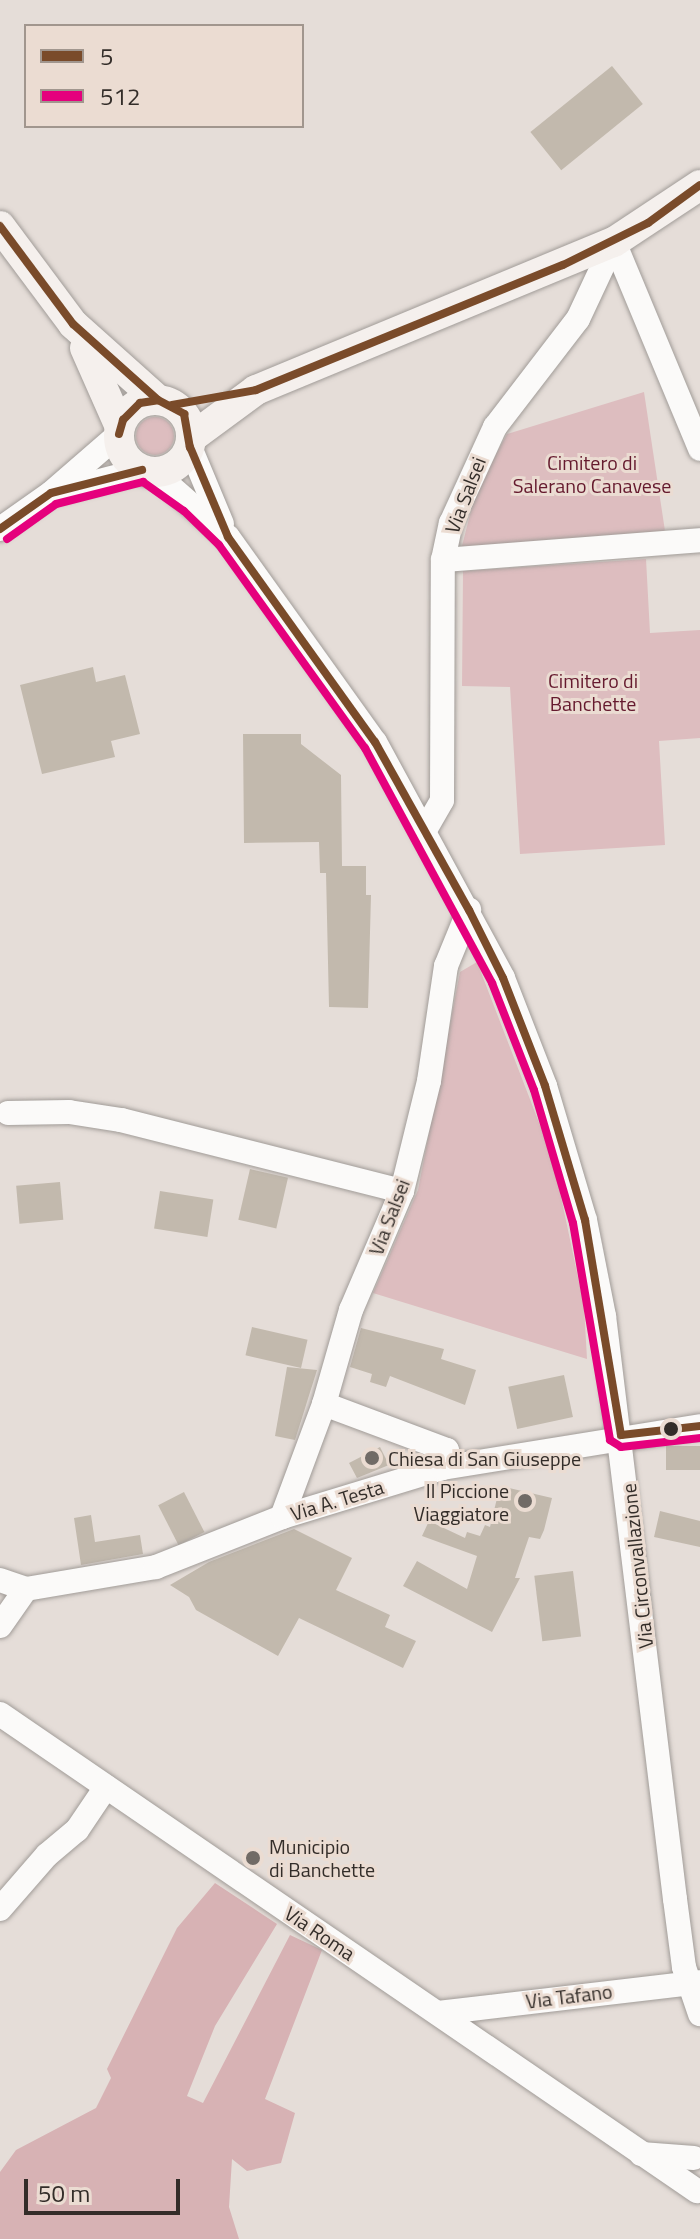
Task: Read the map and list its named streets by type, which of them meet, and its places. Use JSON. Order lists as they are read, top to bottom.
{
  "streets": {
    "street": [
      "Via Salsei",
      "Via A. Testa",
      "Via Circonvallazione",
      "Via Roma",
      "Via Tafano"
    ]
  },
  "crossings": [
    ["Via Salsei", "Via A. Testa"],
    ["Via Salsei", "Via Circonvallazione"],
    ["Via A. Testa", "Via Circonvallazione"],
    ["Via Circonvallazione", "Via Tafano"],
    ["Via Roma", "Via Tafano"]
  ],
  "parks": ["Cimitero di Salerano Canavese", "Cimitero di Banchette"],
  "places": ["Chiesa di San Giuseppe", "Il Piccione Viaggiatore", "Municipio di Banchette"],
  "lines": ["transit line 5", "transit line 512"],
  "legend": ["5", "512"],
  "scale_bar": "50 m"
}
